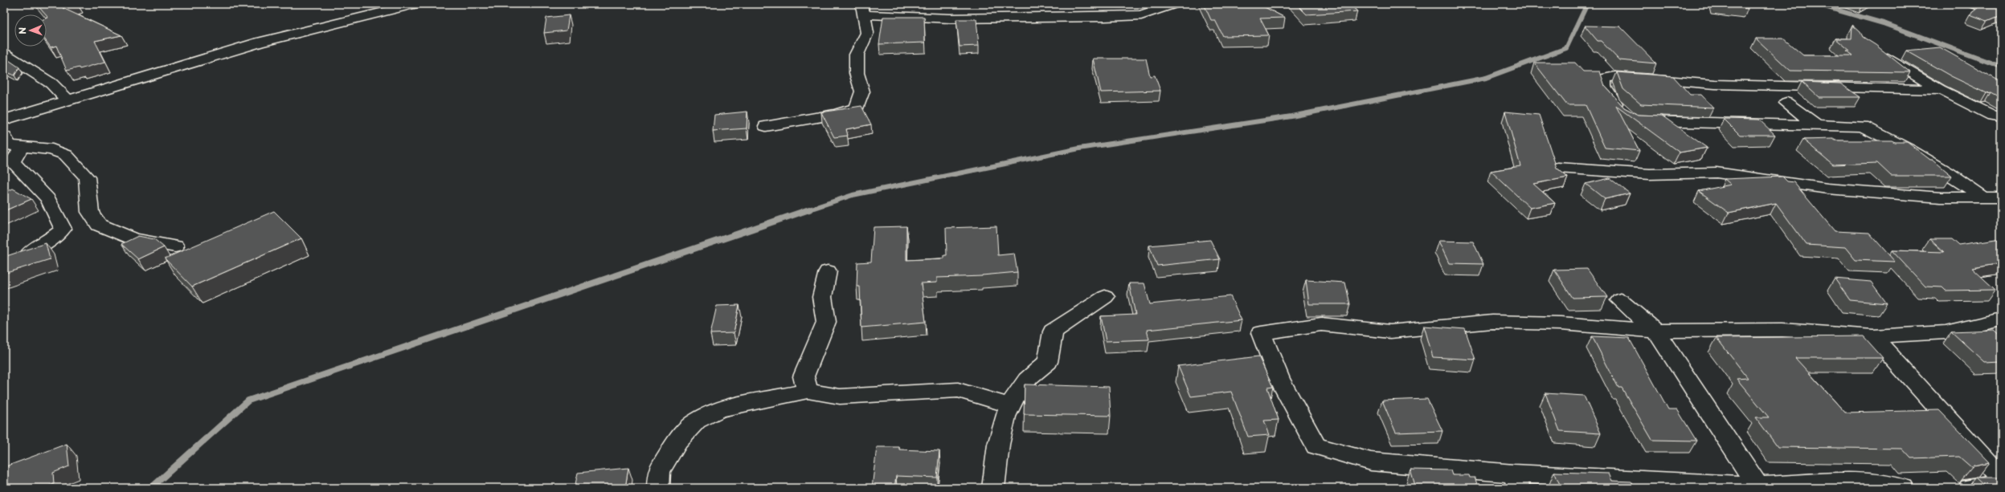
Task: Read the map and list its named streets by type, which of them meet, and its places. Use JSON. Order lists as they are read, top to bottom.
{
  "north": "left"
}
